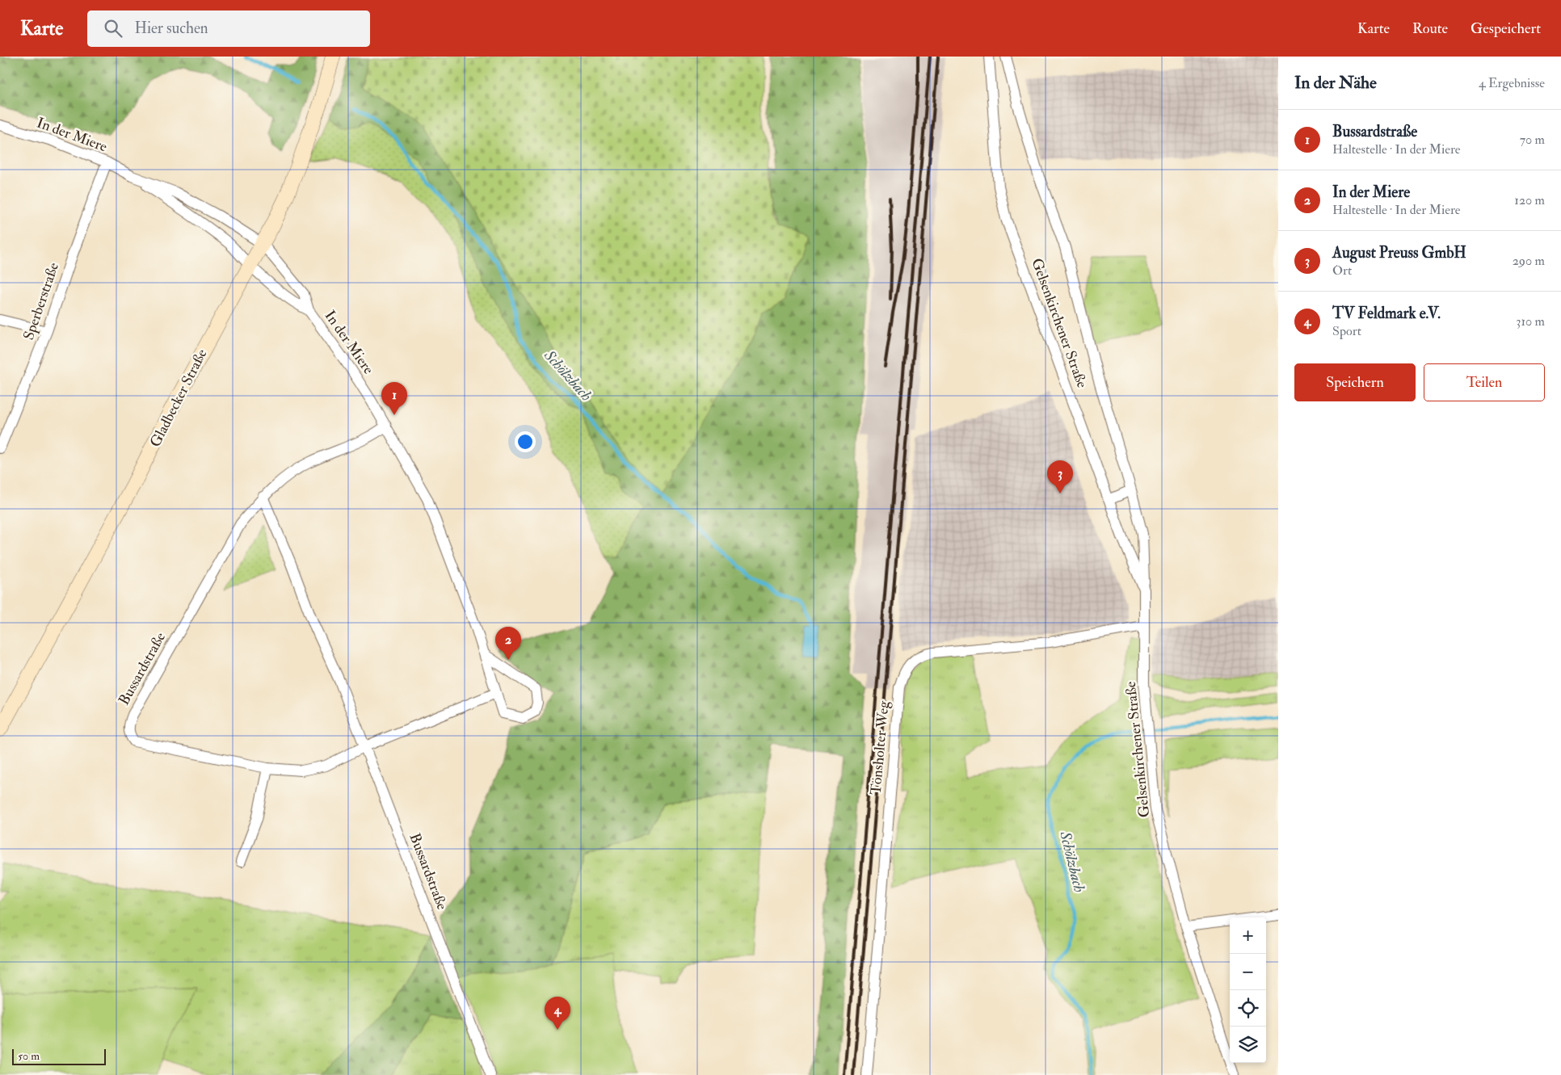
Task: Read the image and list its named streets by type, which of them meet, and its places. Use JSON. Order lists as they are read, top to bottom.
{
  "streets": {
    "main road": ["Gladbecker Straße"],
    "street": [
      "In der Miere",
      "Sperberstraße",
      "Gelsenkirchener Straße",
      "Bussardstraße",
      "Tönsholter Weg"
    ]
  },
  "crossings": [
    ["In der Miere", "Sperberstraße"],
    ["In der Miere", "Gladbecker Straße"],
    ["In der Miere", "Bussardstraße"],
    ["Gelsenkirchener Straße", "Tönsholter Weg"]
  ],
  "water": ["Schölzbach"],
  "scale_bar": "50 m",
  "page": {
    "header": "Karte",
    "search": "Hier suchen",
    "nav": ["Karte", "Route", "Gespeichert"],
    "heading": ["In der Nähe", "4 Ergebnisse"],
    "list": [
      {
        "mark": "1",
        "name": "Bussardstraße",
        "note": "Haltestelle · In der Miere",
        "value": "70 m"
      },
      {
        "mark": "2",
        "name": "In der Miere",
        "note": "Haltestelle · In der Miere",
        "value": "120 m"
      },
      {
        "mark": "3",
        "name": "August Preuss GmbH",
        "note": "Ort",
        "value": "290 m"
      },
      {
        "mark": "4",
        "name": "TV Feldmark e.V.",
        "note": "Sport",
        "value": "310 m"
      }
    ],
    "buttons": ["Speichern", "Teilen"],
    "pins": [
      "1",
      "3",
      "2",
      "4"
    ],
    "map_buttons": ["+", "−"],
    "scale": "50 m"
  }
}
